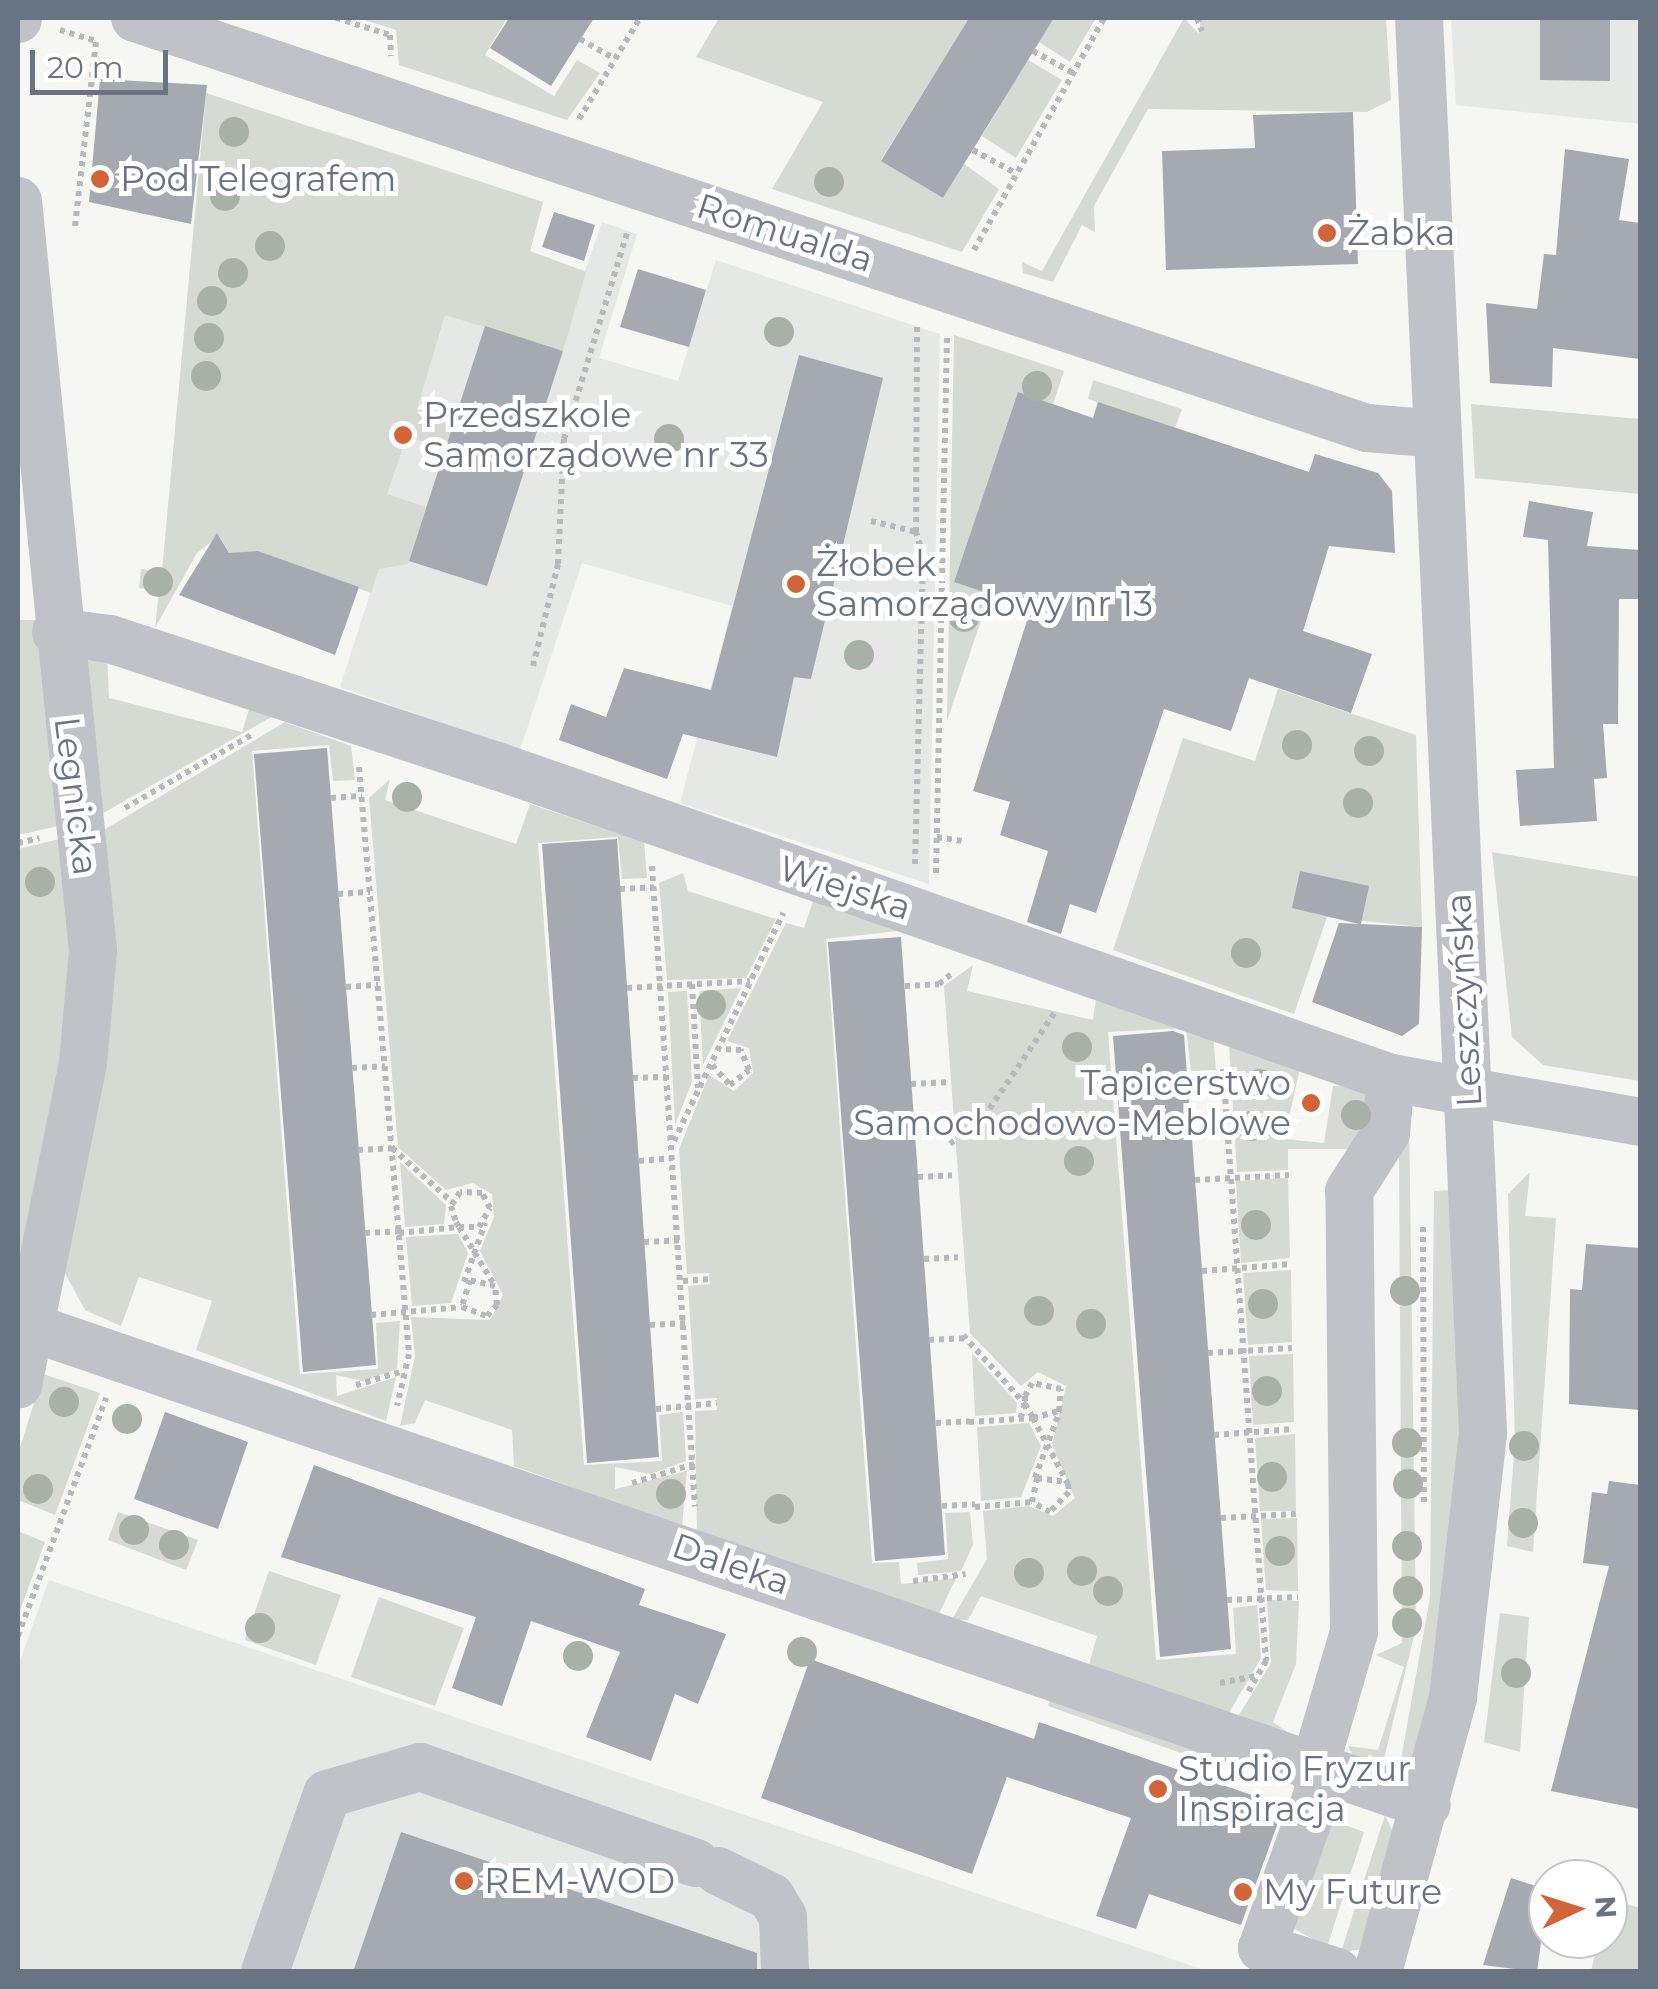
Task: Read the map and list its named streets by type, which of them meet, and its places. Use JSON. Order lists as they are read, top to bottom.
{
  "streets": {
    "street": [
      "Romualda",
      "Legnicka",
      "Wiejska",
      "Leszczyńska",
      "Daleka"
    ]
  },
  "crossings": [
    ["Romualda", "Leszczyńska"],
    ["Legnicka", "Wiejska"],
    ["Legnicka", "Daleka"],
    ["Wiejska", "Leszczyńska"],
    ["Leszczyńska", "Daleka"]
  ],
  "places": [
    "Pod Telegrafem",
    "Żabka",
    "Przedszkole Samorządowe nr 33",
    "Żłobek Samorządowy nr 13",
    "Tapicerstwo Samochodowo-Meblowe",
    "Studio Fryzur Inspiracja",
    "REM-WOD",
    "My Future"
  ],
  "scale_bar": "20 m",
  "north": "right"
}
